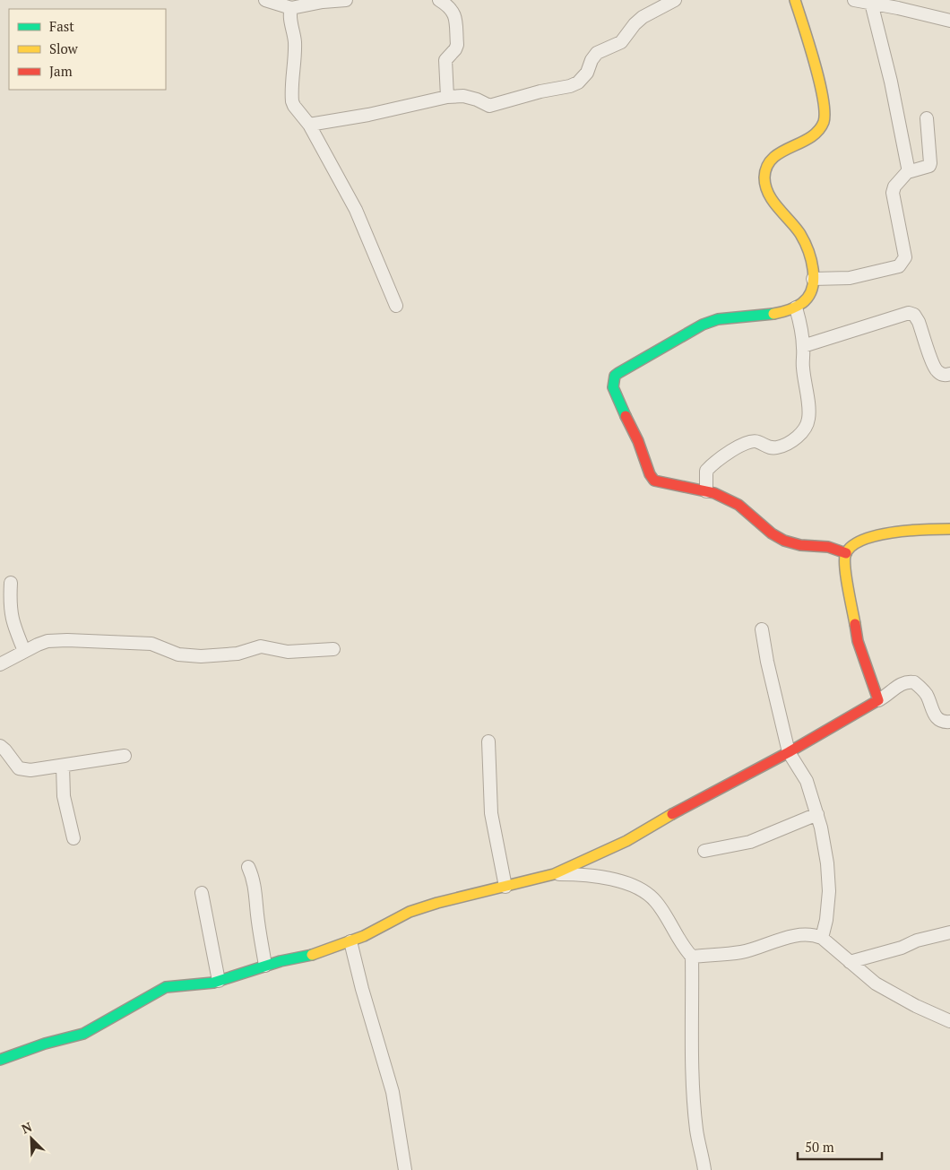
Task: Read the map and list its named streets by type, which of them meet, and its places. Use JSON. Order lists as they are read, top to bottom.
{
  "legend": ["Fast", "Slow", "Jam"],
  "scale_bar": "50 m",
  "north": "top left"
}
